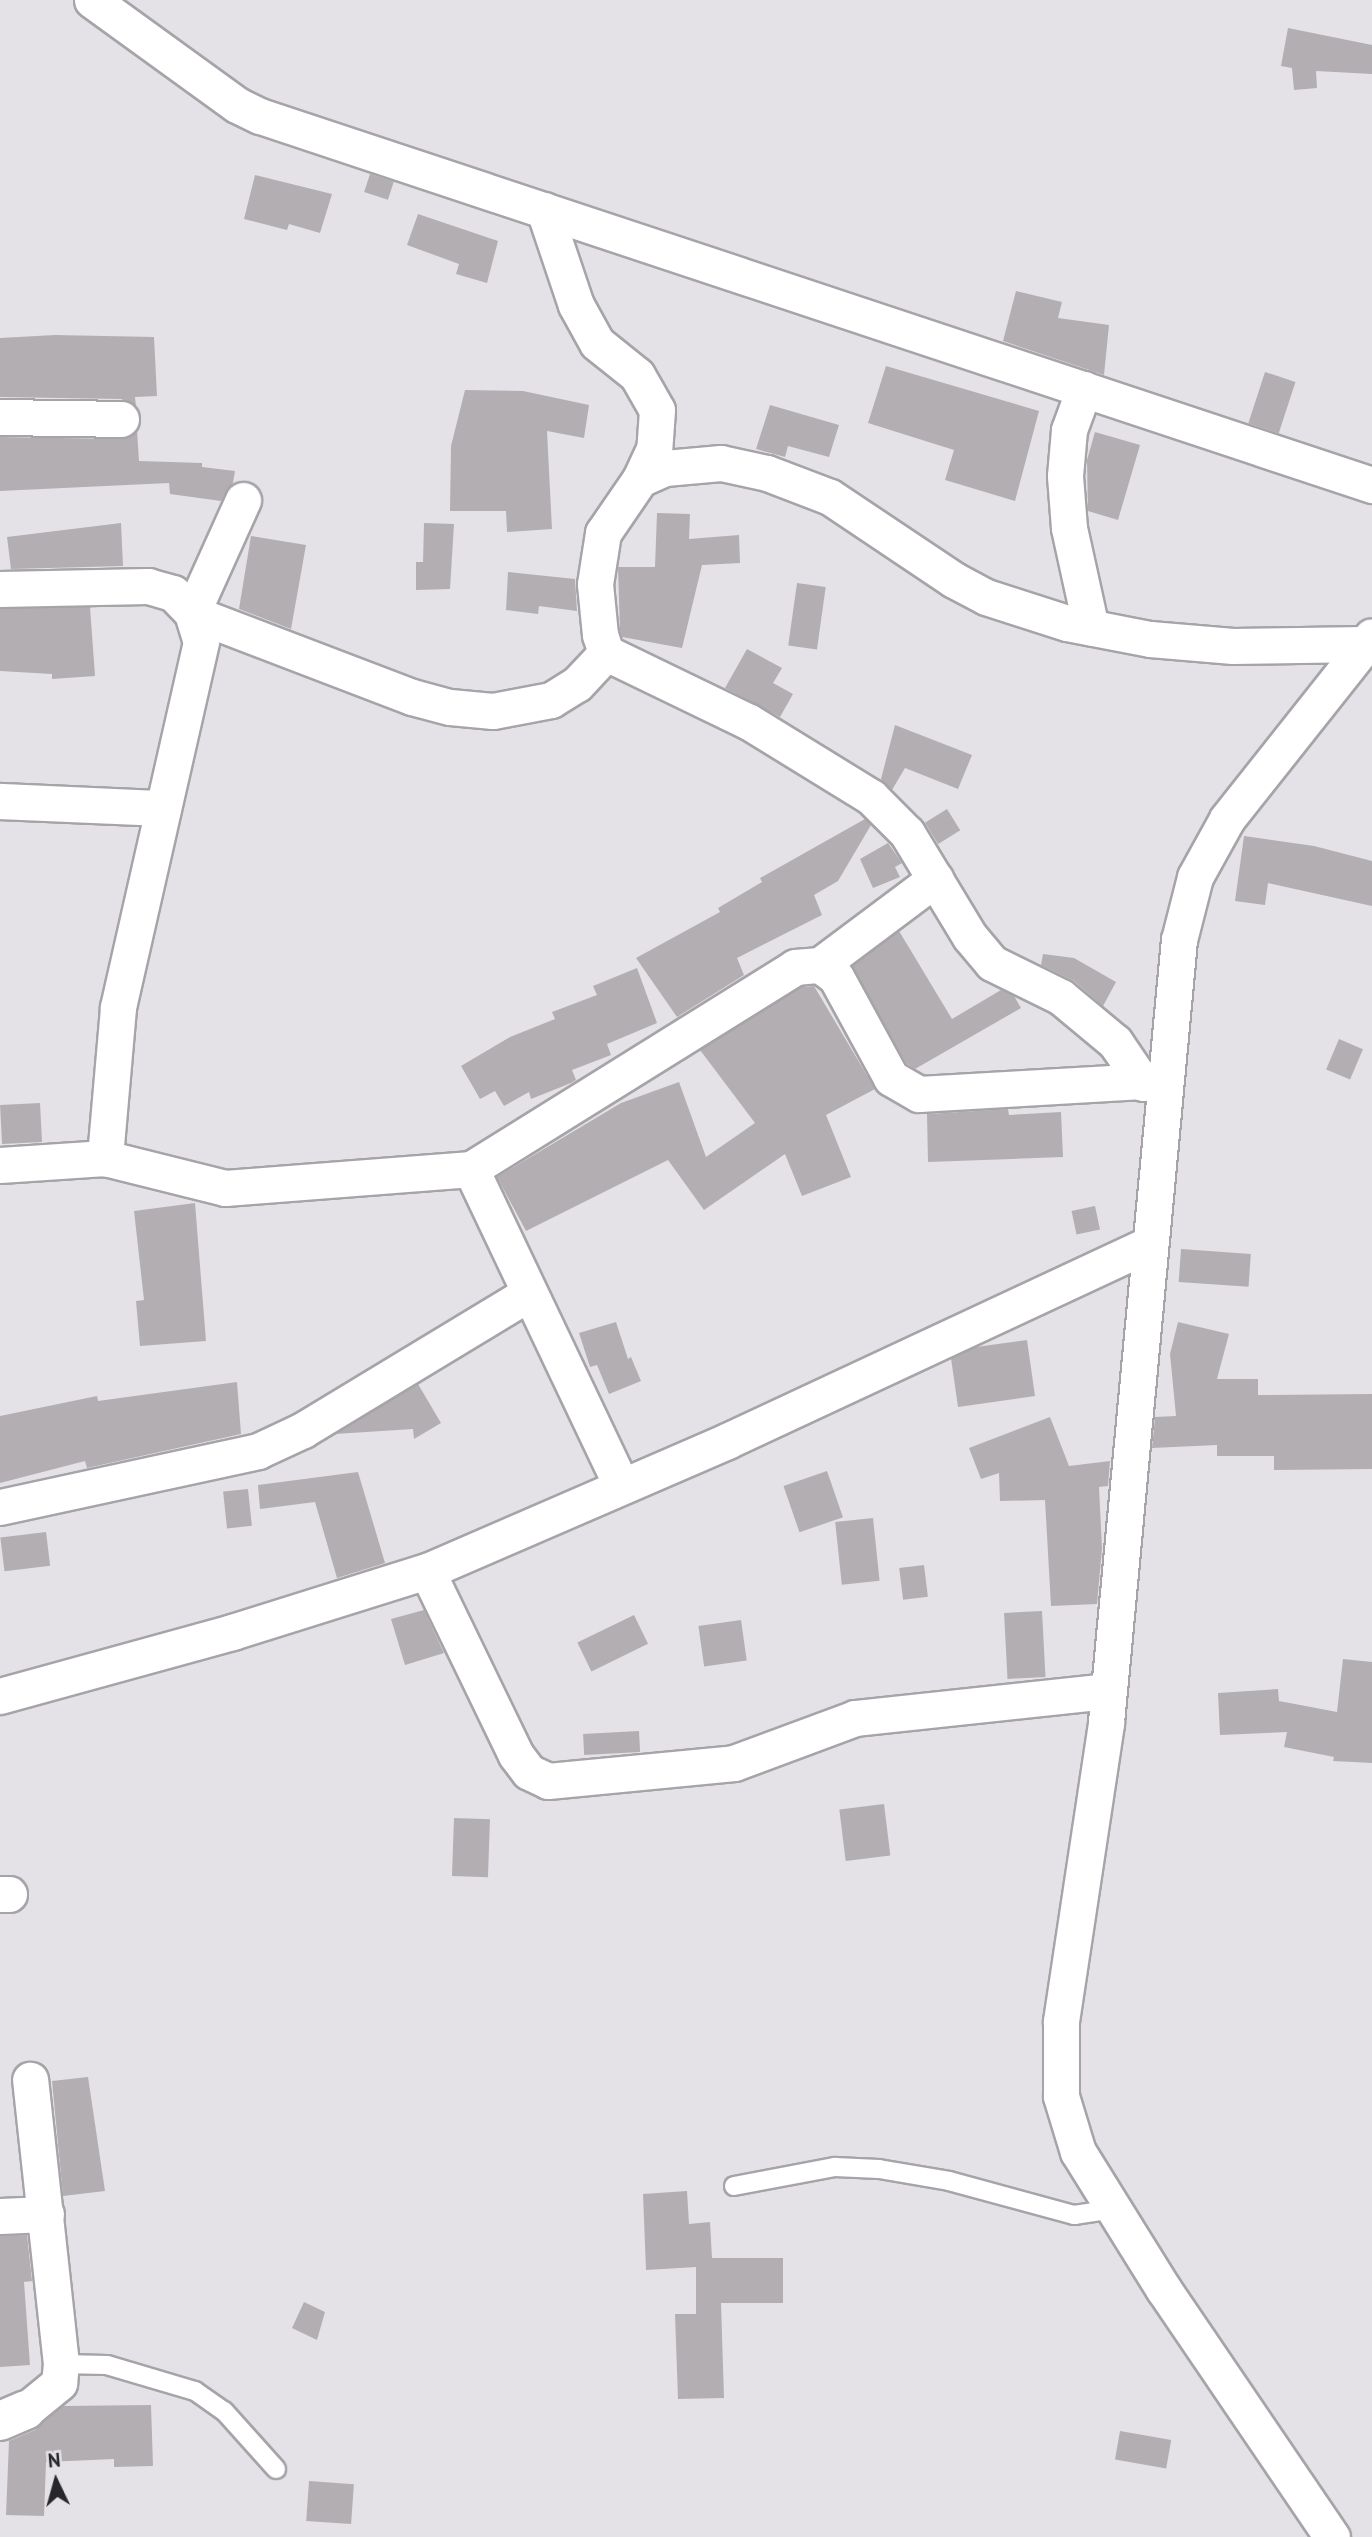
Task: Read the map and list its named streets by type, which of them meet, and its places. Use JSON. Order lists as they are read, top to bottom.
{
  "north": "top"
}
